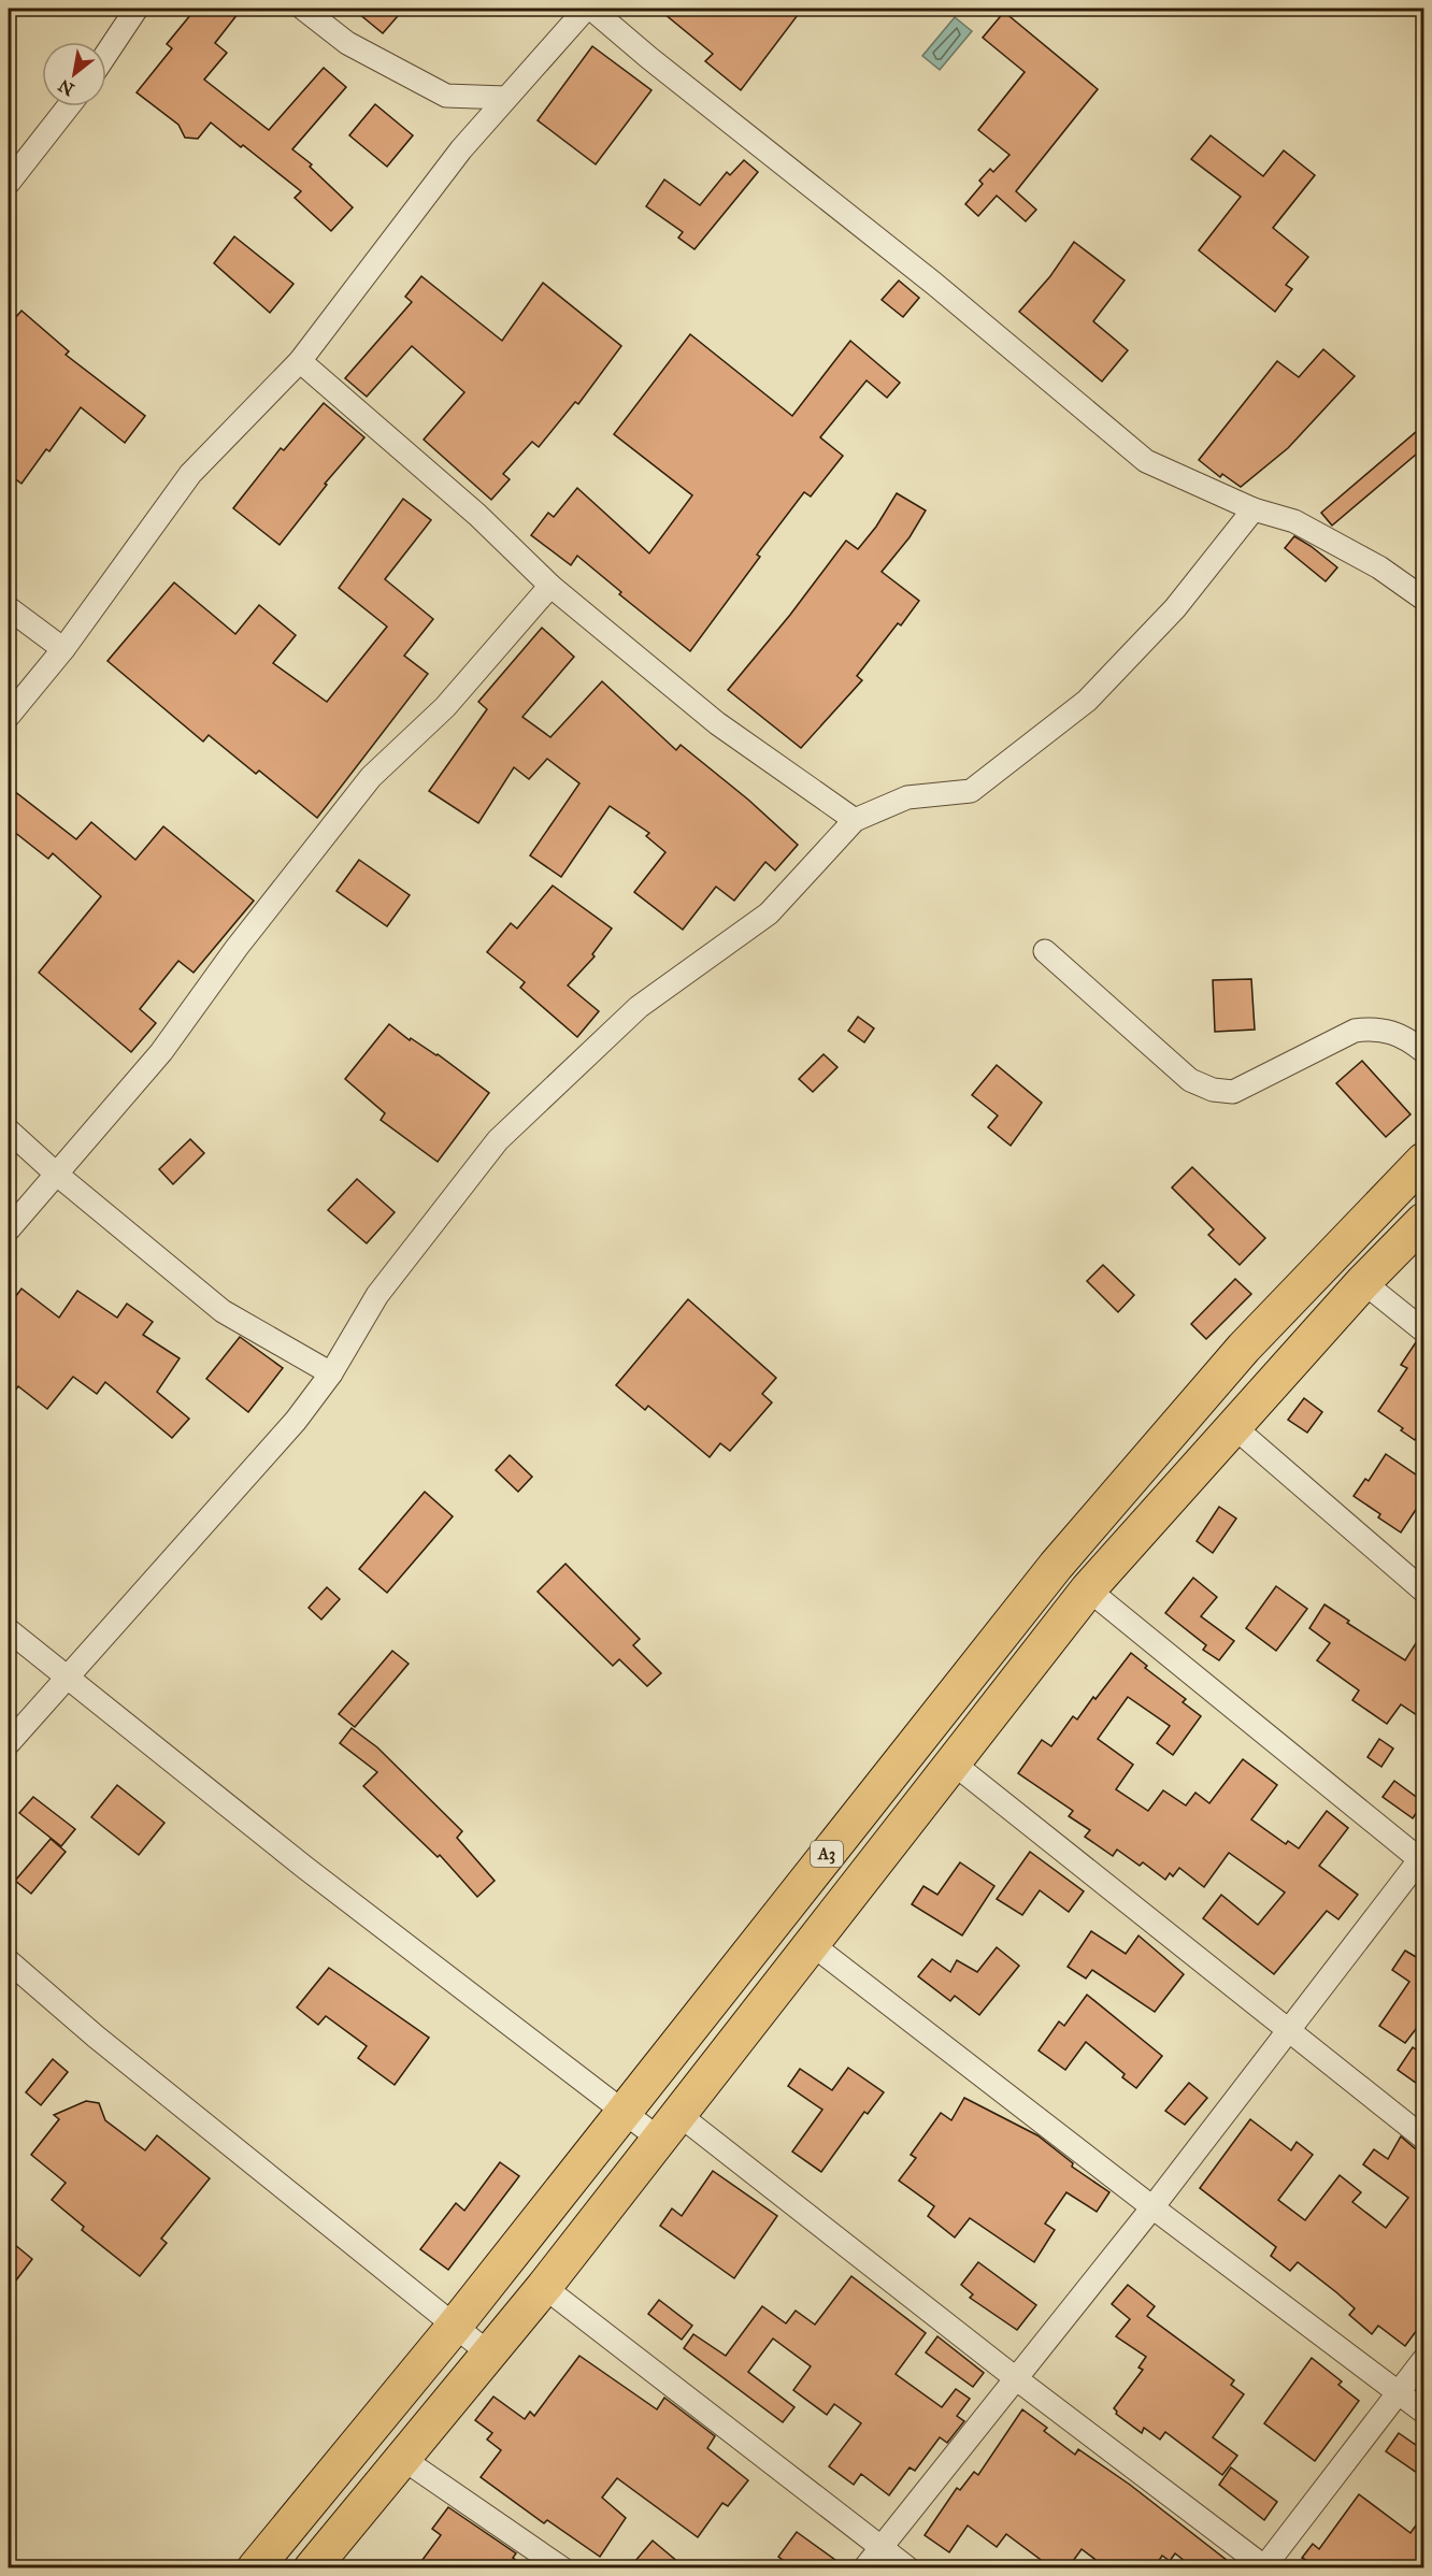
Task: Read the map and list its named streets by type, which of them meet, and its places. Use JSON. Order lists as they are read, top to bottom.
{
  "streets": {
    "highway": ["A3"]
  },
  "north": "bottom left"
}
